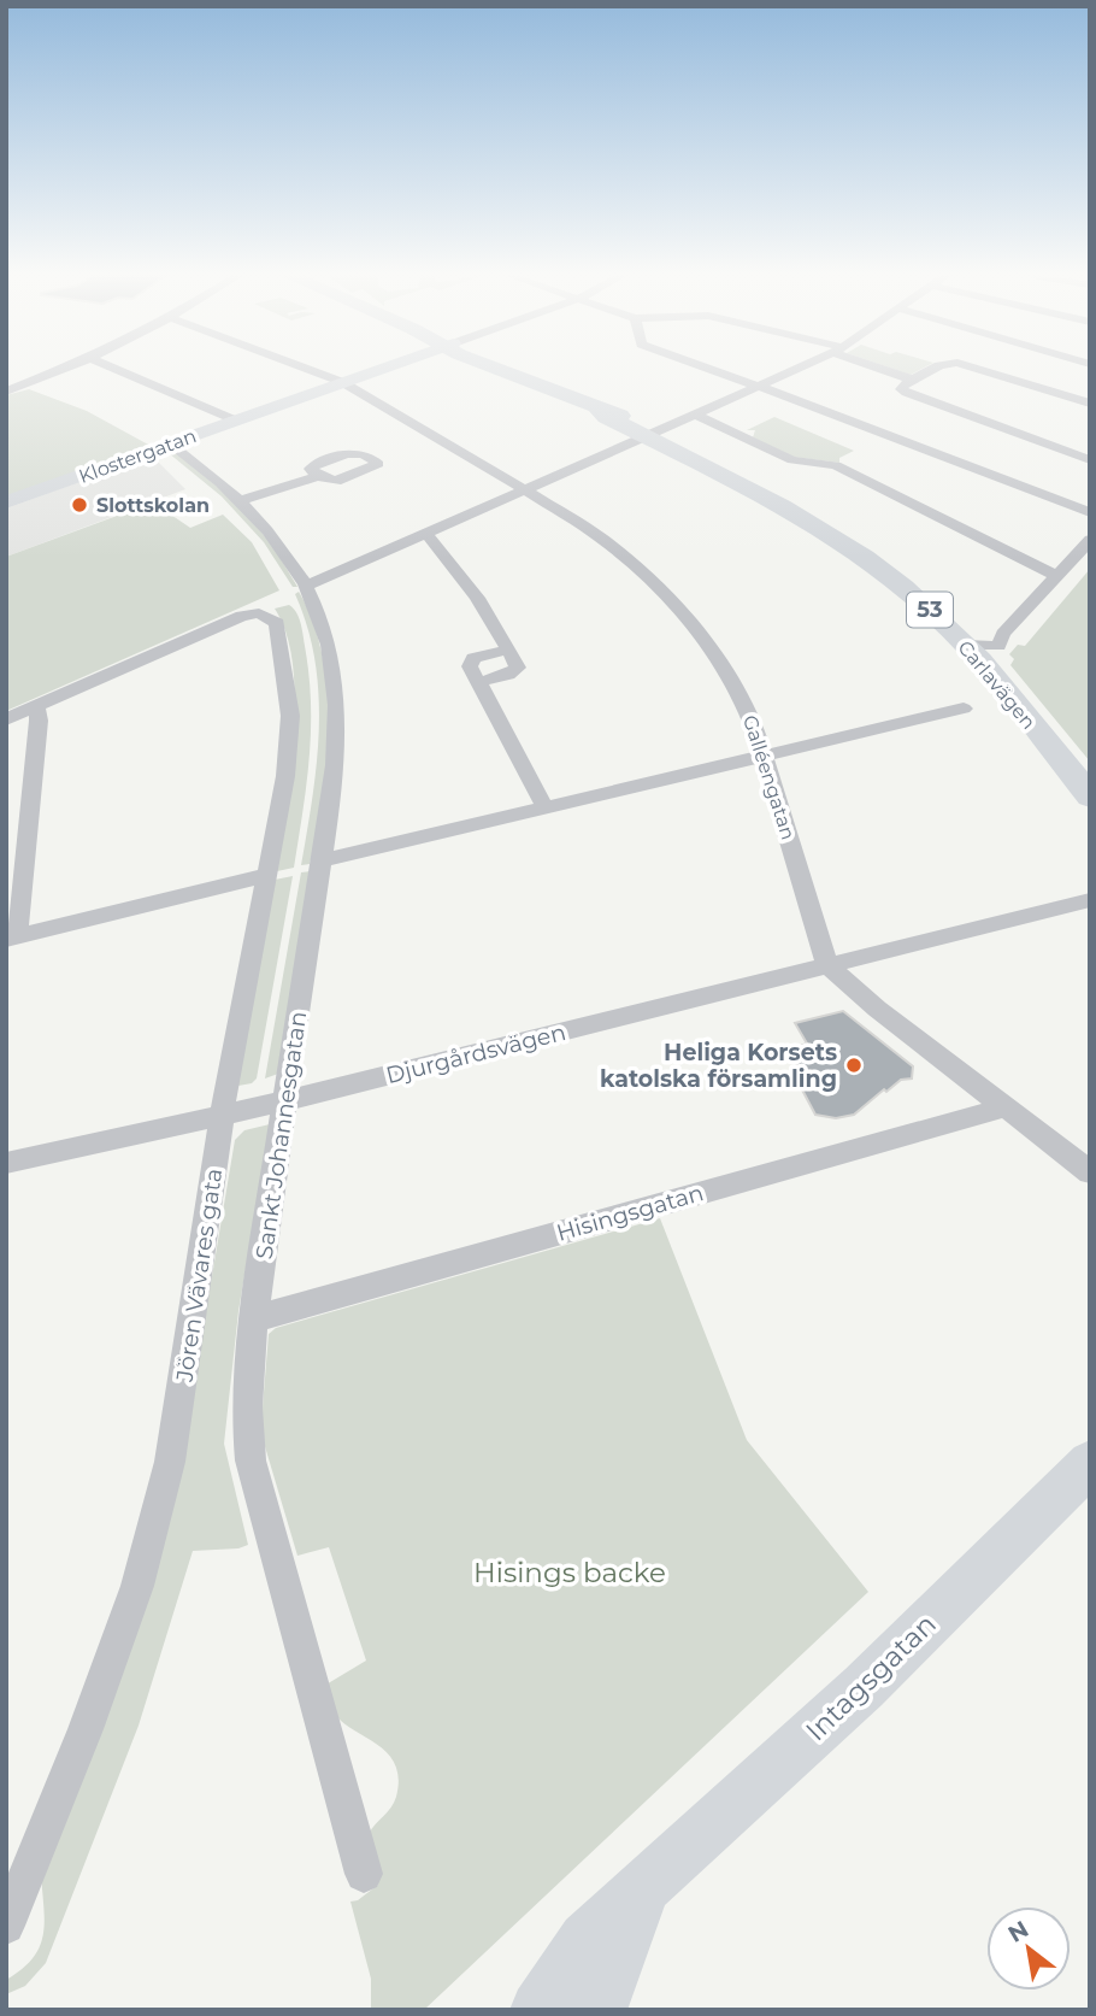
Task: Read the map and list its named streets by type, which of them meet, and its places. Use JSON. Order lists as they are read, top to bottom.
{
  "streets": {
    "main road": ["53", "Carlavägen"],
    "street": [
      "Klostergatan",
      "Galléengatan",
      "Djurgårdsvägen",
      "Sankt Johannesgatan",
      "Hisingsgatan",
      "Jören Vävares gata",
      "Intagsgatan"
    ]
  },
  "crossings": [
    ["Klostergatan", "Galléengatan"],
    ["Klostergatan", "Sankt Johannesgatan"],
    ["Galléengatan", "Djurgårdsvägen"],
    ["Djurgårdsvägen", "Sankt Johannesgatan"],
    ["Djurgårdsvägen", "Jören Vävares gata"],
    ["Sankt Johannesgatan", "Hisingsgatan"]
  ],
  "parks": ["Hisings backe"],
  "places": ["Slottskolan", "Heliga Korsets katolska församling"],
  "north": "top left"
}
